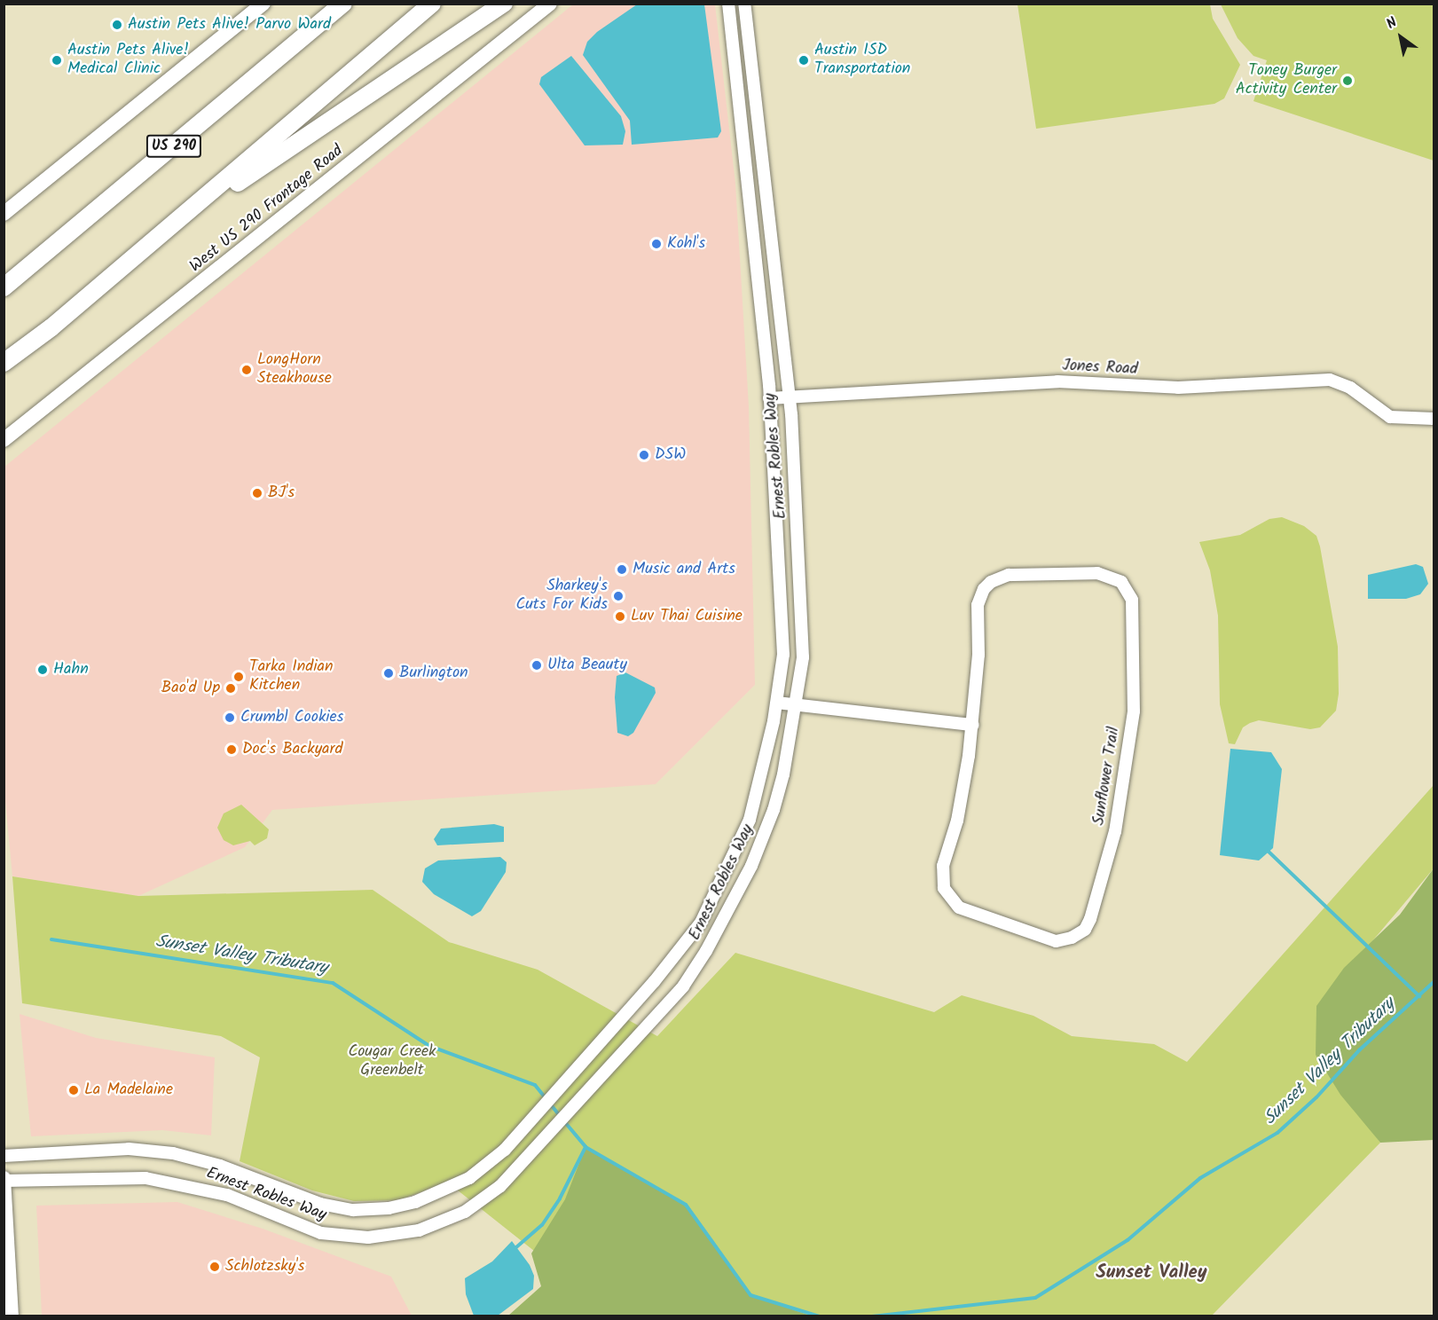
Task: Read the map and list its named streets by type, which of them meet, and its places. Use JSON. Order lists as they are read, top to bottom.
{
  "streets": {
    "highway": ["US 290"],
    "main road": ["West US 290 Frontage Road"],
    "street": ["Jones Road", "Ernest Robles Way", "Sunflower Trail"]
  },
  "crossings": [
    ["Jones Road", "Ernest Robles Way"]
  ],
  "districts": ["Sunset Valley"],
  "water": ["Sunset Valley Tributary"],
  "parks": ["Cougar Creek Greenbelt"],
  "places": [
    "Austin Pets Alive! Parvo Ward",
    "Austin Pets Alive! Medical Clinic",
    "Austin ISD Transportation",
    "Toney Burger Activity Center",
    "Kohl's",
    "LongHorn Steakhouse",
    "DSW",
    "BJ's",
    "Music and Arts",
    "Sharkey's Cuts For Kids",
    "Luv Thai Cuisine",
    "Ulta Beauty",
    "Hahn",
    "Burlington",
    "Tarka Indian Kitchen",
    "Bao'd Up",
    "Crumbl Cookies",
    "Doc's Backyard",
    "La Madelaine",
    "Schlotzsky's"
  ],
  "north": "top left"
}
